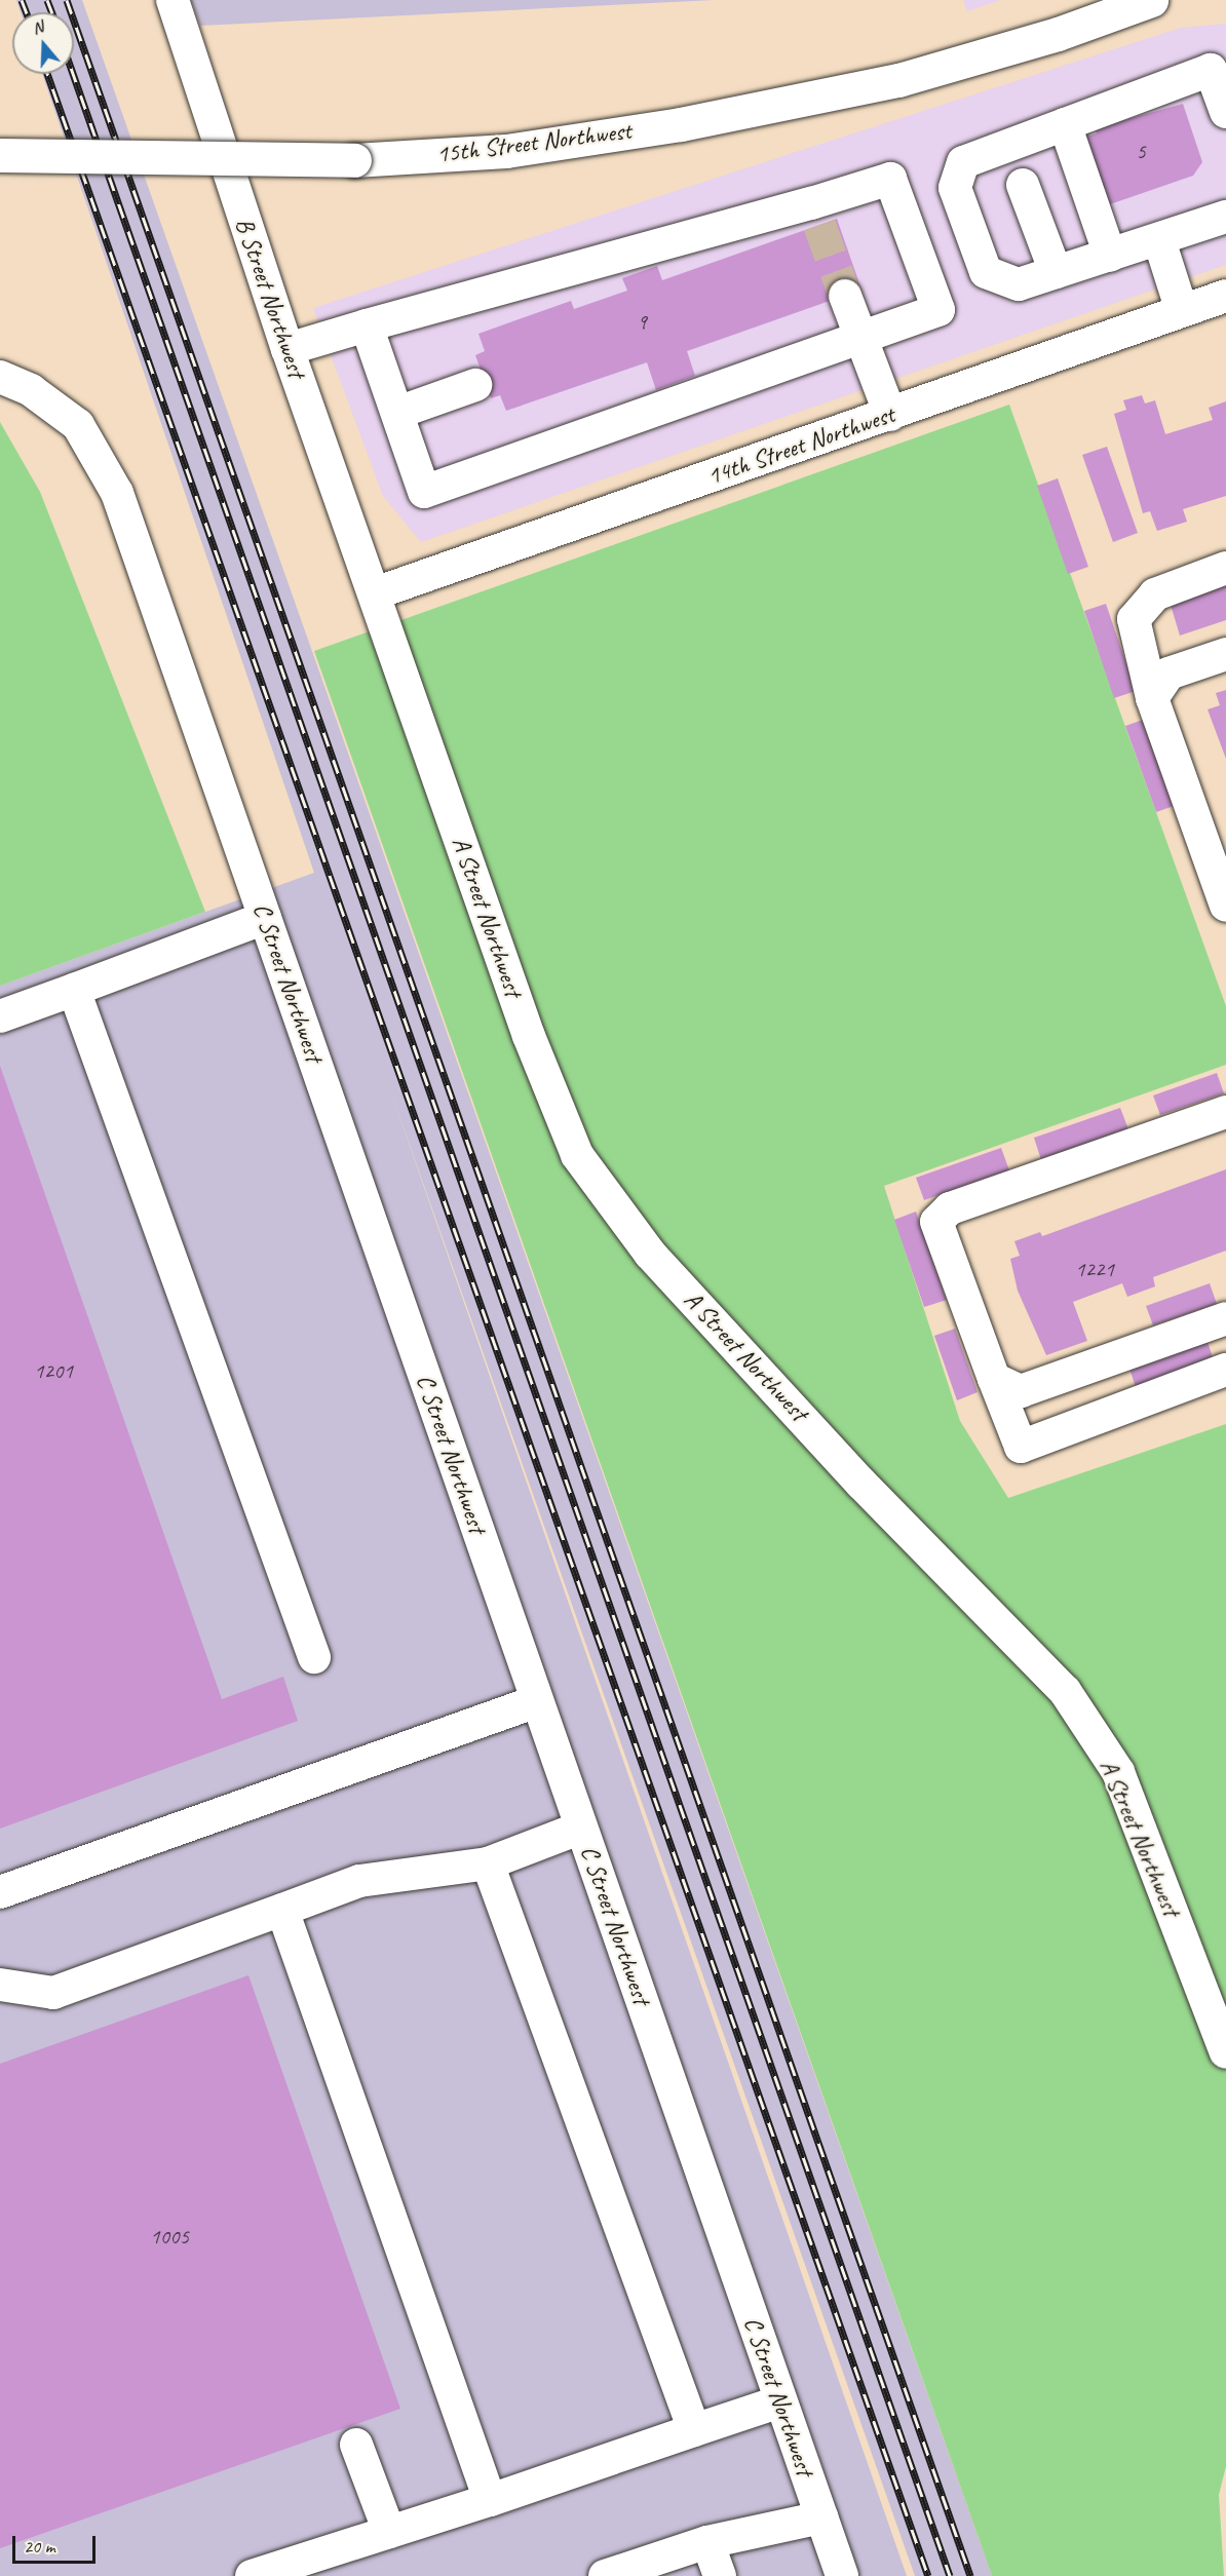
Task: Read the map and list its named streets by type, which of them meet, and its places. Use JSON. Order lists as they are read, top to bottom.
{
  "streets": {
    "main road": ["15th Street Northwest"],
    "street": [
      "B Street Northwest",
      "14th Street Northwest",
      "A Street Northwest",
      "C Street Northwest"
    ]
  },
  "crossings": [
    ["B Street Northwest", "14th Street Northwest"],
    ["B Street Northwest", "A Street Northwest"],
    ["14th Street Northwest", "A Street Northwest"]
  ],
  "house_numbers": [
    "5",
    "9",
    "1221",
    "1201",
    "1005"
  ],
  "scale_bar": "20 m",
  "north": "top"
}
